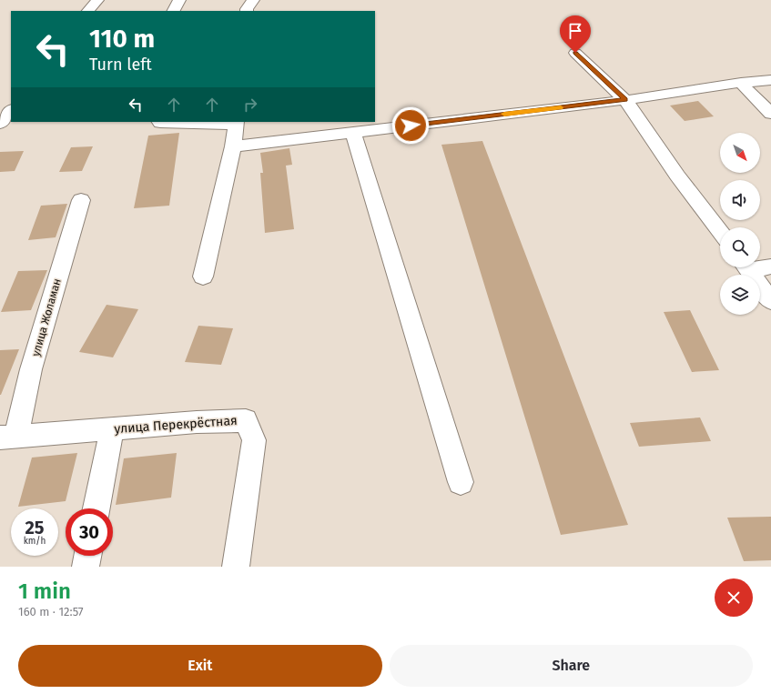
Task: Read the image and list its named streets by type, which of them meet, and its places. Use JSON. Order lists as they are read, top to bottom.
{
  "streets": {
    "street": ["улица Жоламан", "улица Перекрёстная"]
  },
  "crossings": [
    ["улица Жоламан", "улица Перекрёстная"]
  ],
  "north": "bottom right",
  "page": {
    "turn": ["110 m", "Turn left"],
    "speed": "25 km/h",
    "limit": "30",
    "heading": ["1 min", "160 m · 12:57"],
    "buttons": ["Exit", "Share"]
  }
}
